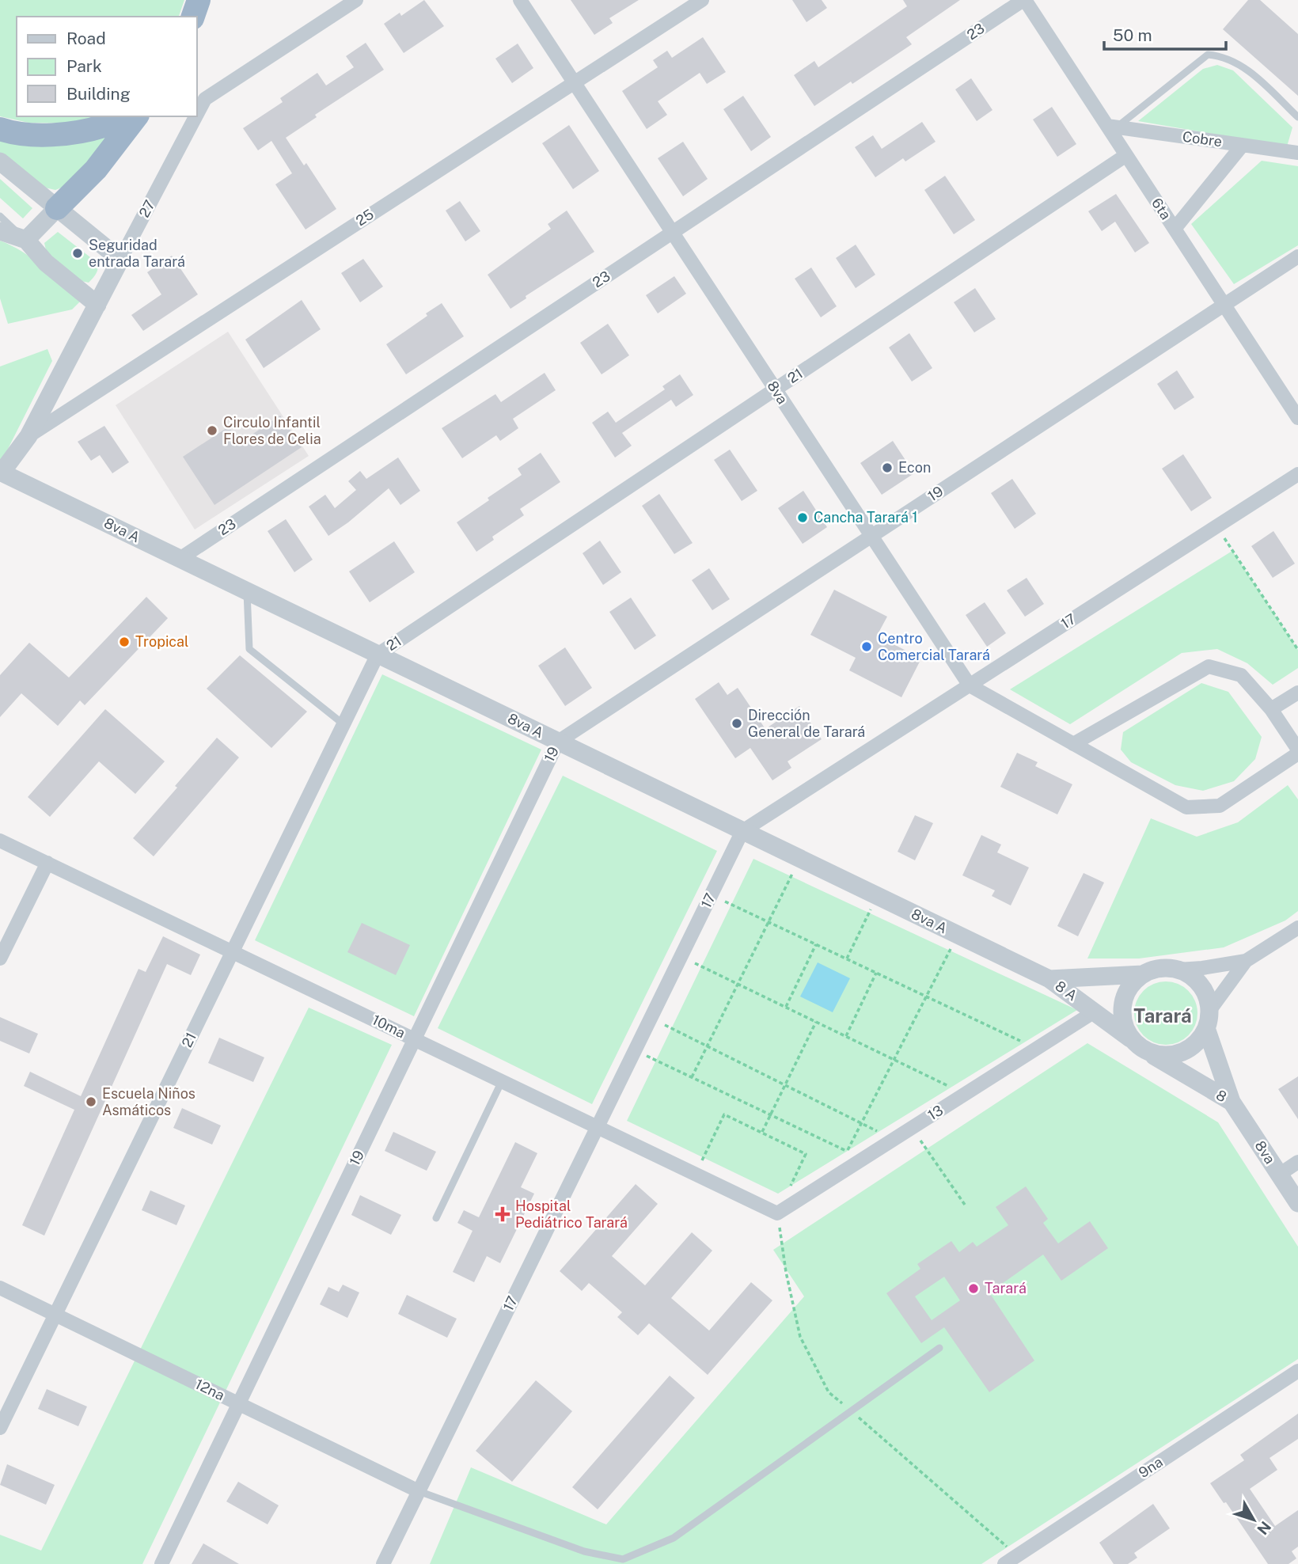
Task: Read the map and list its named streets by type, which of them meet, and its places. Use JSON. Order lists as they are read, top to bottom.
{
  "streets": {
    "street": [
      "23",
      "Cobre",
      "27",
      "6ta",
      "25",
      "21",
      "8va",
      "19",
      "8va A",
      "17",
      "8 A",
      "10ma",
      "8",
      "13",
      "12na",
      "9na"
    ]
  },
  "crossings": [
    ["23", "6ta"],
    ["23", "8va"],
    ["23", "8va A"],
    ["Cobre", "6ta"],
    ["27", "25"],
    ["27", "8va A"],
    ["6ta", "21"],
    ["6ta", "19"],
    ["25", "8va"],
    ["21", "8va"],
    ["21", "8va A"],
    ["21", "10ma"],
    ["21", "12na"],
    ["8va", "19"],
    ["8va", "17"],
    ["8va", "8"],
    ["19", "8va A"],
    ["19", "10ma"],
    ["19", "12na"],
    ["8va A", "17"],
    ["8va A", "8 A"],
    ["17", "10ma"],
    ["17", "12na"],
    ["8 A", "8"],
    ["8 A", "13"],
    ["10ma", "13"]
  ],
  "districts": ["Tarará"],
  "places": {
    "other": [
      "Seguridad entrada Tarará",
      "Circulo Infantil Flores de Celia",
      "Econ",
      "Cancha Tarará 1",
      "Tropical",
      "Centro Comercial Tarará",
      "Dirección General de Tarará",
      "Escuela Niños Asmáticos",
      "Tarará"
    ],
    "health": ["Hospital Pediátrico Tarará"]
  },
  "legend": ["Road", "Park", "Building"],
  "scale_bar": "50 m",
  "north": "bottom right"
}
